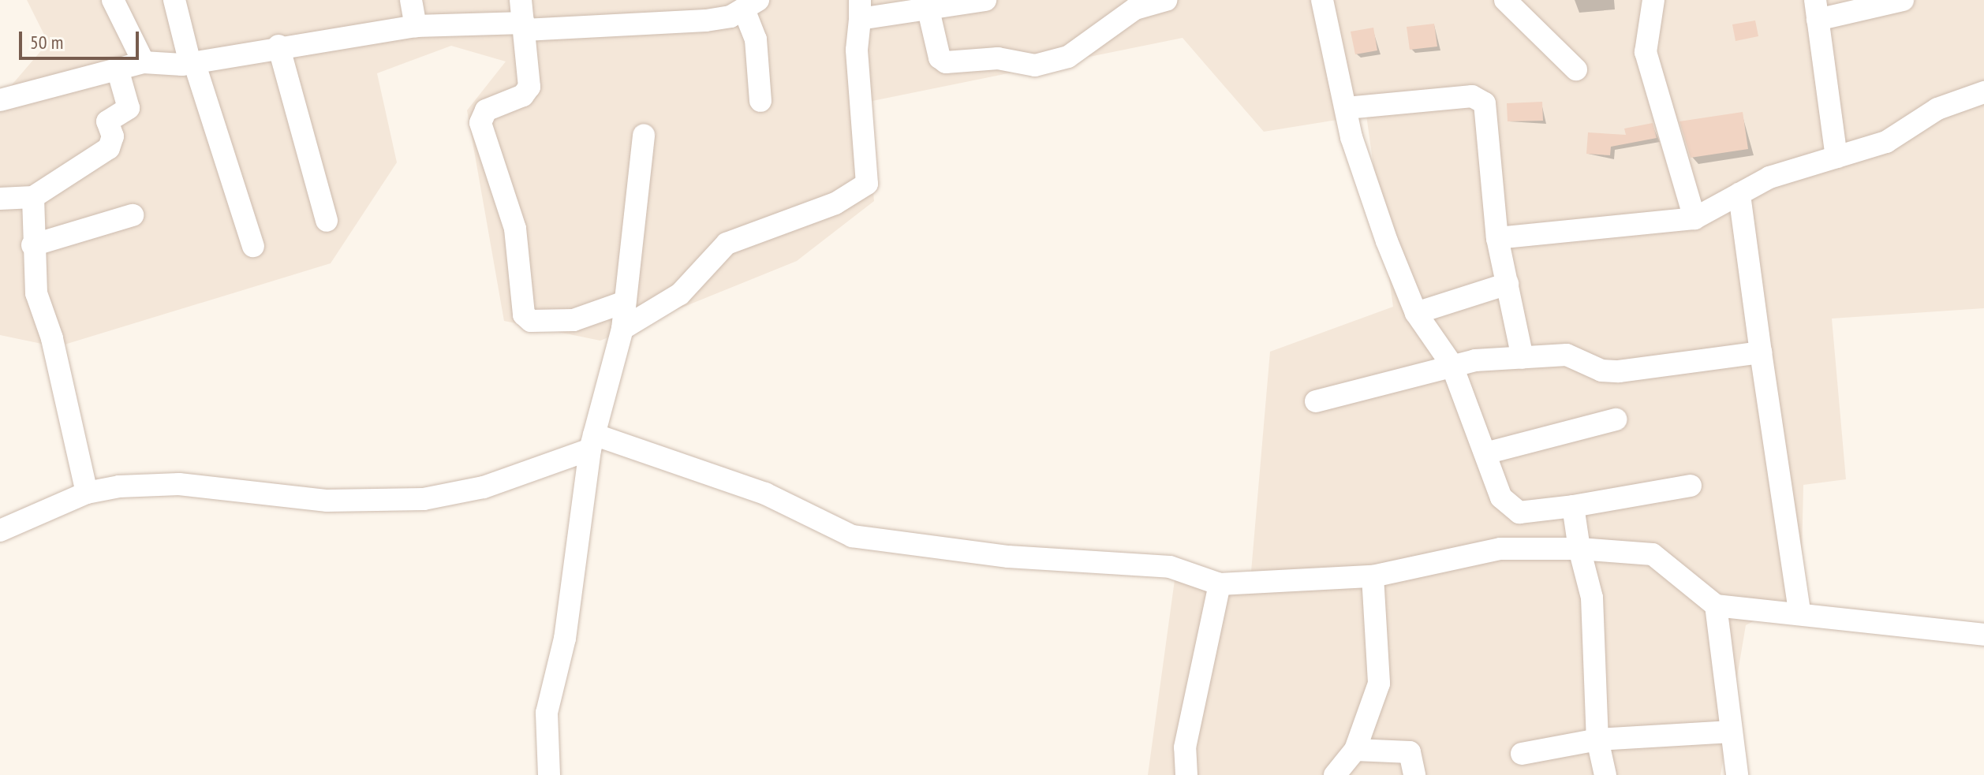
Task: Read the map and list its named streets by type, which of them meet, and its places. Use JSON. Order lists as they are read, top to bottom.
{
  "scale_bar": "50 m"
}
